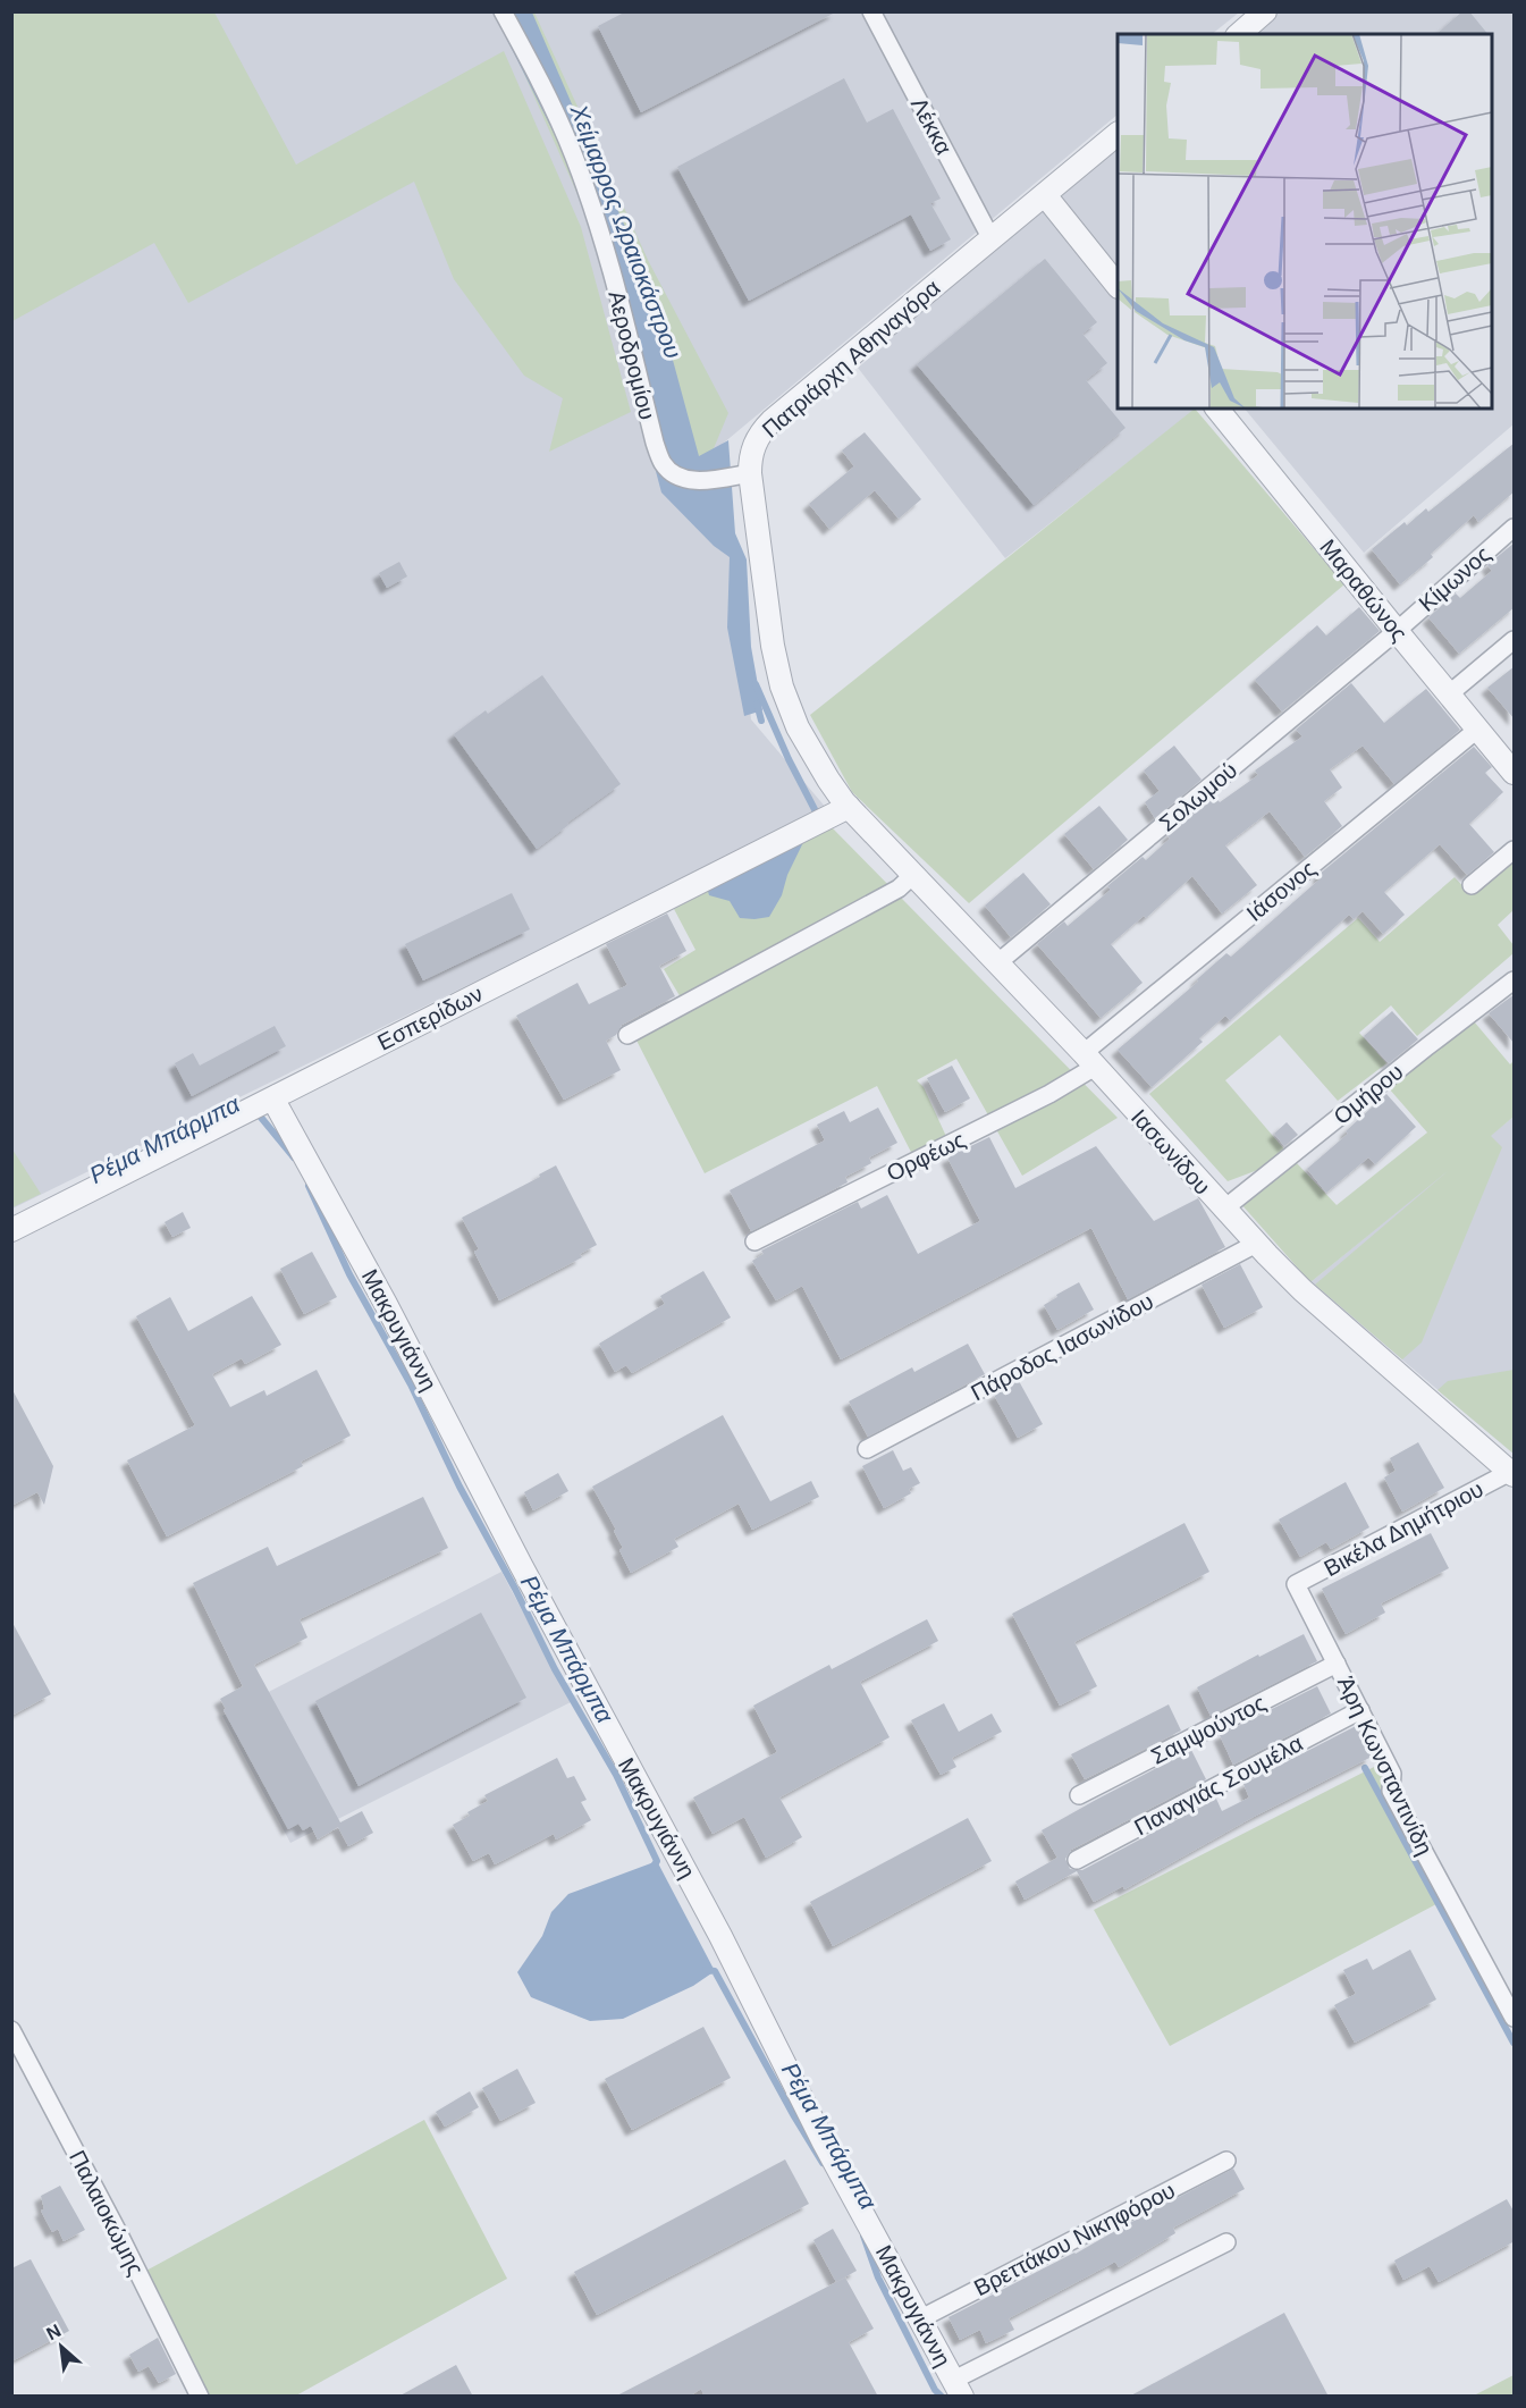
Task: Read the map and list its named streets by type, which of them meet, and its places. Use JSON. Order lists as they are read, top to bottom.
{
  "streets": {
    "street": [
      "Λέκκα",
      "Αεροδρομίου",
      "Πατριάρχη Αθηναγόρα",
      "Κίμωνος",
      "Μαραθώνος",
      "Σολωμού",
      "Ιάσονος",
      "Εσπερίδων",
      "Ομήρου",
      "Ιασωνίδου",
      "Ορφέως",
      "Μακρυγιάννη",
      "Πάροδος Ιασωνίδου",
      "Βικέλα Δημήτριου",
      "Σαμψούντος",
      "Άρη Κωνσταντινίδη",
      "Παναγιάς Σουμέλα",
      "Παλαιοκώμης",
      "Βρεττάκου Νικηφόρου"
    ]
  },
  "crossings": [
    ["Λέκκα", "Πατριάρχη Αθηναγόρα"],
    ["Αεροδρομίου", "Πατριάρχη Αθηναγόρα"],
    ["Πατριάρχη Αθηναγόρα", "Εσπερίδων"],
    ["Πατριάρχη Αθηναγόρα", "Ιασωνίδου"],
    ["Κίμωνος", "Μαραθώνος"],
    ["Κίμωνος", "Σολωμού"],
    ["Μαραθώνος", "Σολωμού"],
    ["Μαραθώνος", "Ιάσονος"],
    ["Σολωμού", "Ιασωνίδου"],
    ["Ιάσονος", "Ιασωνίδου"],
    ["Ιάσονος", "Ορφέως"],
    ["Εσπερίδων", "Ιασωνίδου"],
    ["Εσπερίδων", "Μακρυγιάννη"],
    ["Ομήρου", "Ιασωνίδου"],
    ["Ιασωνίδου", "Ορφέως"],
    ["Ιασωνίδου", "Πάροδος Ιασωνίδου"],
    ["Ιασωνίδου", "Βικέλα Δημήτριου"],
    ["Μακρυγιάννη", "Βρεττάκου Νικηφόρου"],
    ["Βικέλα Δημήτριου", "Άρη Κωνσταντινίδη"],
    ["Σαμψούντος", "Άρη Κωνσταντινίδη"],
    ["Άρη Κωνσταντινίδη", "Παναγιάς Σουμέλα"]
  ],
  "water": ["Χείμαρρος Ωραιοκάστρου", "Ρέμα Μπάρμπα"],
  "north": "top left"
}
